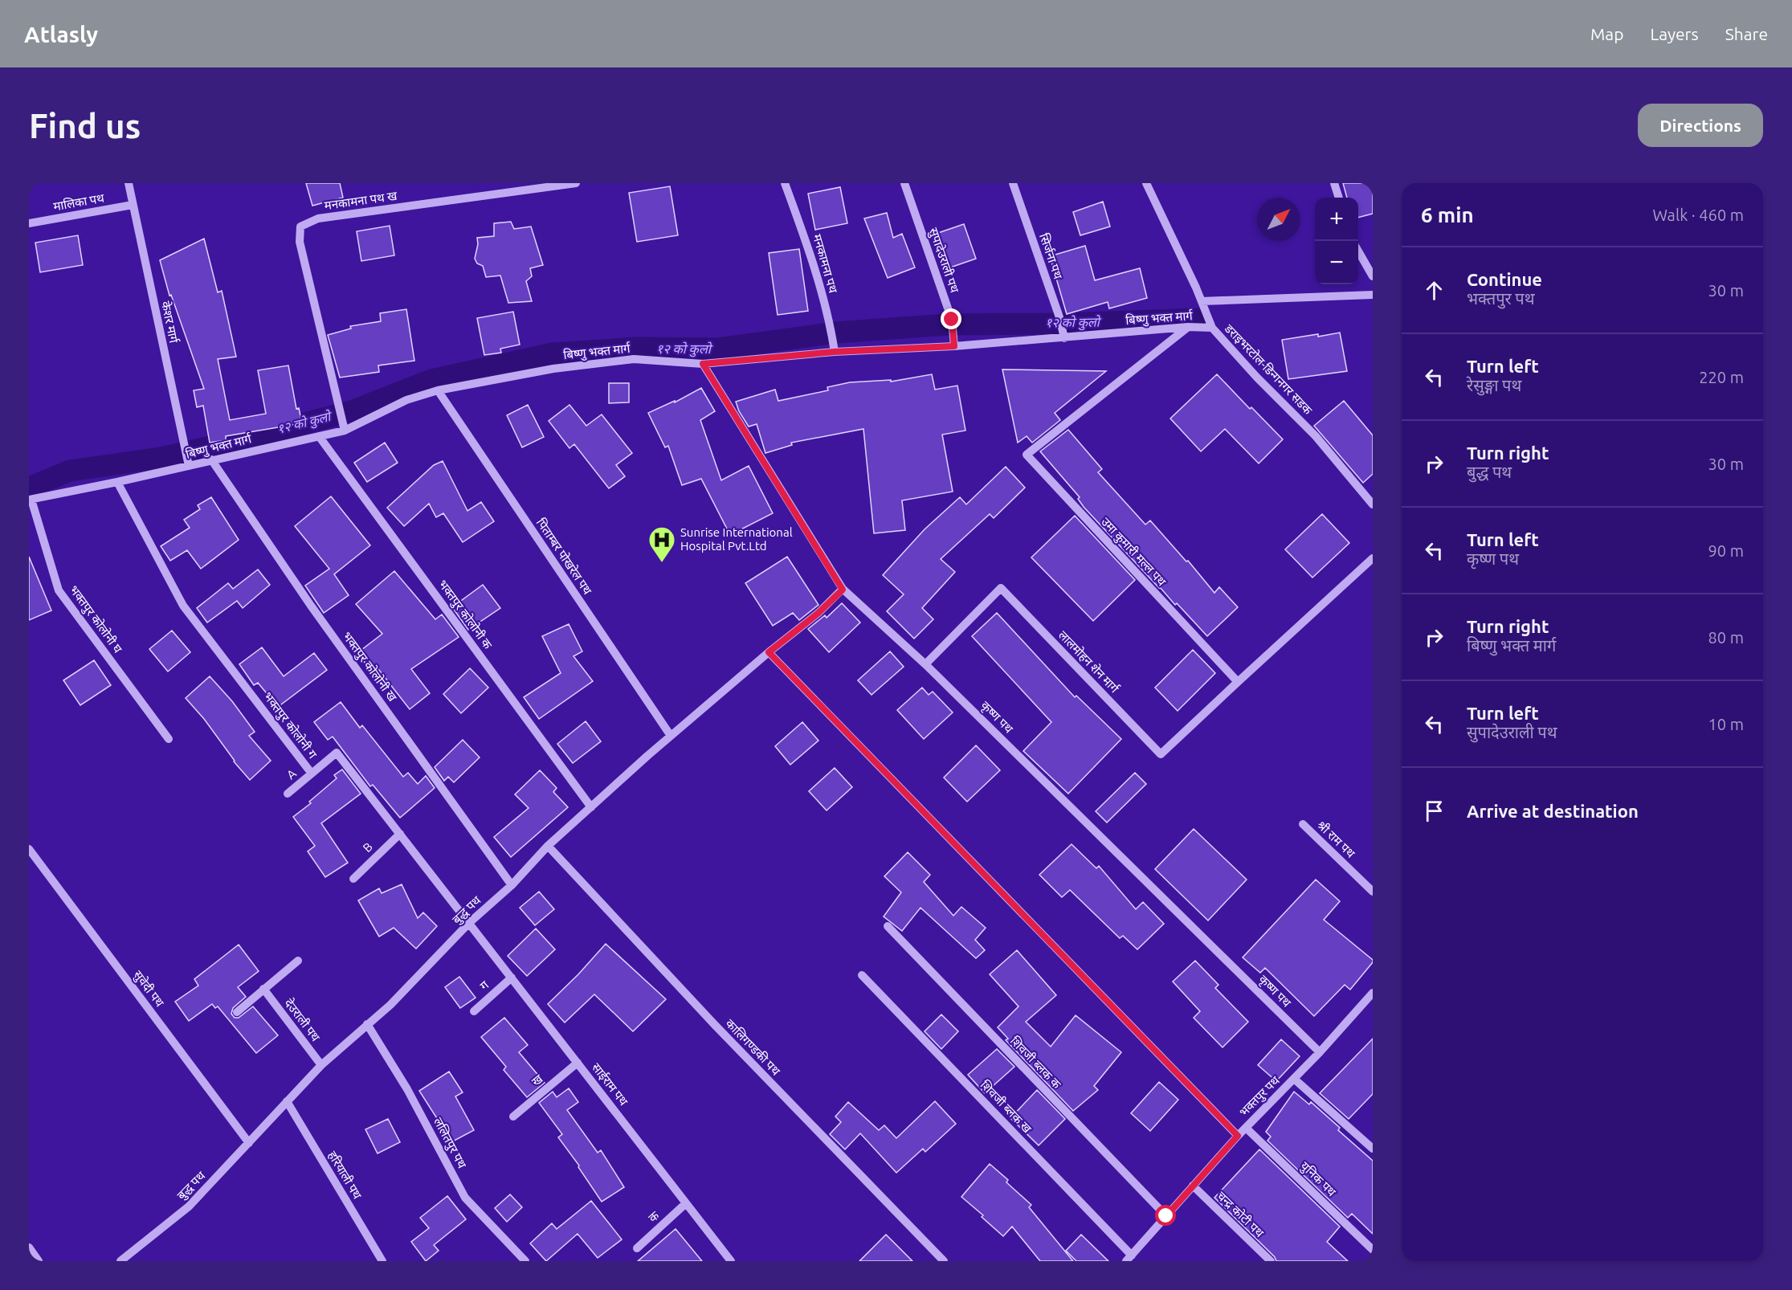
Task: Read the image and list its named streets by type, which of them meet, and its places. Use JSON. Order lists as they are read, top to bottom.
{
  "streets": {
    "street": [
      "मनकामना पथ ख",
      "मालिका पथ",
      "सिर्जना पथ",
      "सुपादेउराली पथ",
      "मनकामना पथ",
      "बिष्णु भक्त मार्ग",
      "केशर मार्ग",
      "डराइभरटोल-डिन्गनगर सडक",
      "उमा कुमारी मल्ल पथ",
      "पिताम्बर पोखरेल पथ",
      "भक्तपुर कोलोनी क",
      "भक्तपुर कोलोनी घ",
      "लालमोहन शेन मार्ग",
      "भक्तपुर कोलोनी ख",
      "कृष्ण पथ",
      "भक्तपुर कोलोनी ग",
      "A",
      "श्री राम पथ",
      "B",
      "बुद्ध पथ",
      "ग",
      "सुवेदी पथ",
      "देउराली पथ",
      "कालिगण्डकी पथ",
      "शिवजी ब्लक क",
      "ख",
      "साईराम पथ",
      "भक्तपुर पथ",
      "शिवजी ब्लक ख",
      "ललितपुर पथ",
      "हरियाली पथ",
      "युनिक पथ",
      "चन्द्र कोटी पथ",
      "क"
    ]
  },
  "crossings": [
    ["मनकामना पथ ख", "बिष्णु भक्त मार्ग"],
    ["मालिका पथ", "केशर मार्ग"],
    ["सिर्जना पथ", "बिष्णु भक्त मार्ग"],
    ["सुपादेउराली पथ", "बिष्णु भक्त मार्ग"],
    ["मनकामना पथ", "बिष्णु भक्त मार्ग"],
    ["बिष्णु भक्त मार्ग", "केशर मार्ग"],
    ["बिष्णु भक्त मार्ग", "डराइभरटोल-डिन्गनगर सडक"],
    ["बिष्णु भक्त मार्ग", "उमा कुमारी मल्ल पथ"],
    ["बिष्णु भक्त मार्ग", "पिताम्बर पोखरेल पथ"],
    ["बिष्णु भक्त मार्ग", "भक्तपुर कोलोनी क"],
    ["बिष्णु भक्त मार्ग", "भक्तपुर कोलोनी घ"],
    ["बिष्णु भक्त मार्ग", "भक्तपुर कोलोनी ख"],
    ["बिष्णु भक्त मार्ग", "कृष्ण पथ"],
    ["बिष्णु भक्त मार्ग", "भक्तपुर कोलोनी ग"],
    ["उमा कुमारी मल्ल पथ", "लालमोहन शेन मार्ग"],
    ["पिताम्बर पोखरेल पथ", "बुद्ध पथ"],
    ["भक्तपुर कोलोनी क", "बुद्ध पथ"],
    ["लालमोहन शेन मार्ग", "कृष्ण पथ"],
    ["भक्तपुर कोलोनी ख", "बुद्ध पथ"],
    ["कृष्ण पथ", "बुद्ध पथ"],
    ["कृष्ण पथ", "भक्तपुर पथ"],
    ["भक्तपुर कोलोनी ग", "A"],
    ["भक्तपुर कोलोनी ग", "B"],
    ["भक्तपुर कोलोनी ग", "बुद्ध पथ"],
    ["भक्तपुर कोलोनी ग", "साईराम पथ"],
    ["बुद्ध पथ", "सुवेदी पथ"],
    ["बुद्ध पथ", "देउराली पथ"],
    ["बुद्ध पथ", "कालिगण्डकी पथ"],
    ["बुद्ध पथ", "साईराम पथ"],
    ["बुद्ध पथ", "ललितपुर पथ"],
    ["बुद्ध पथ", "हरियाली पथ"],
    ["ग", "साईराम पथ"],
    ["शिवजी ब्लक क", "भक्तपुर पथ"],
    ["ख", "साईराम पथ"],
    ["साईराम पथ", "क"],
    ["भक्तपुर पथ", "शिवजी ब्लक ख"],
    ["भक्तपुर पथ", "युनिक पथ"],
    ["भक्तपुर पथ", "चन्द्र कोटी पथ"]
  ],
  "water": ["१२ को कुलो"],
  "places": {
    "hospital": ["Sunrise International Hospital Pvt.Ltd"]
  },
  "north": "top right",
  "page": {
    "header": "Atlasly",
    "nav": ["Map", "Layers", "Share"],
    "buttons": "Directions",
    "title": "Find us",
    "heading": ["6 min", "Walk · 460 m"],
    "map_buttons": ["+", "−"],
    "list": [
      ["Continue", "भक्तपुर पथ", "30 m"],
      ["Turn left", "रेसुङ्गा पथ", "220 m"],
      ["Turn right", "बुद्ध पथ", "30 m"],
      ["Turn left", "कृष्ण पथ", "90 m"],
      ["Turn right", "बिष्णु भक्त मार्ग", "80 m"],
      ["Turn left", "सुपादेउराली पथ", "10 m"],
      "Arrive at destination"
    ]
  }
}
